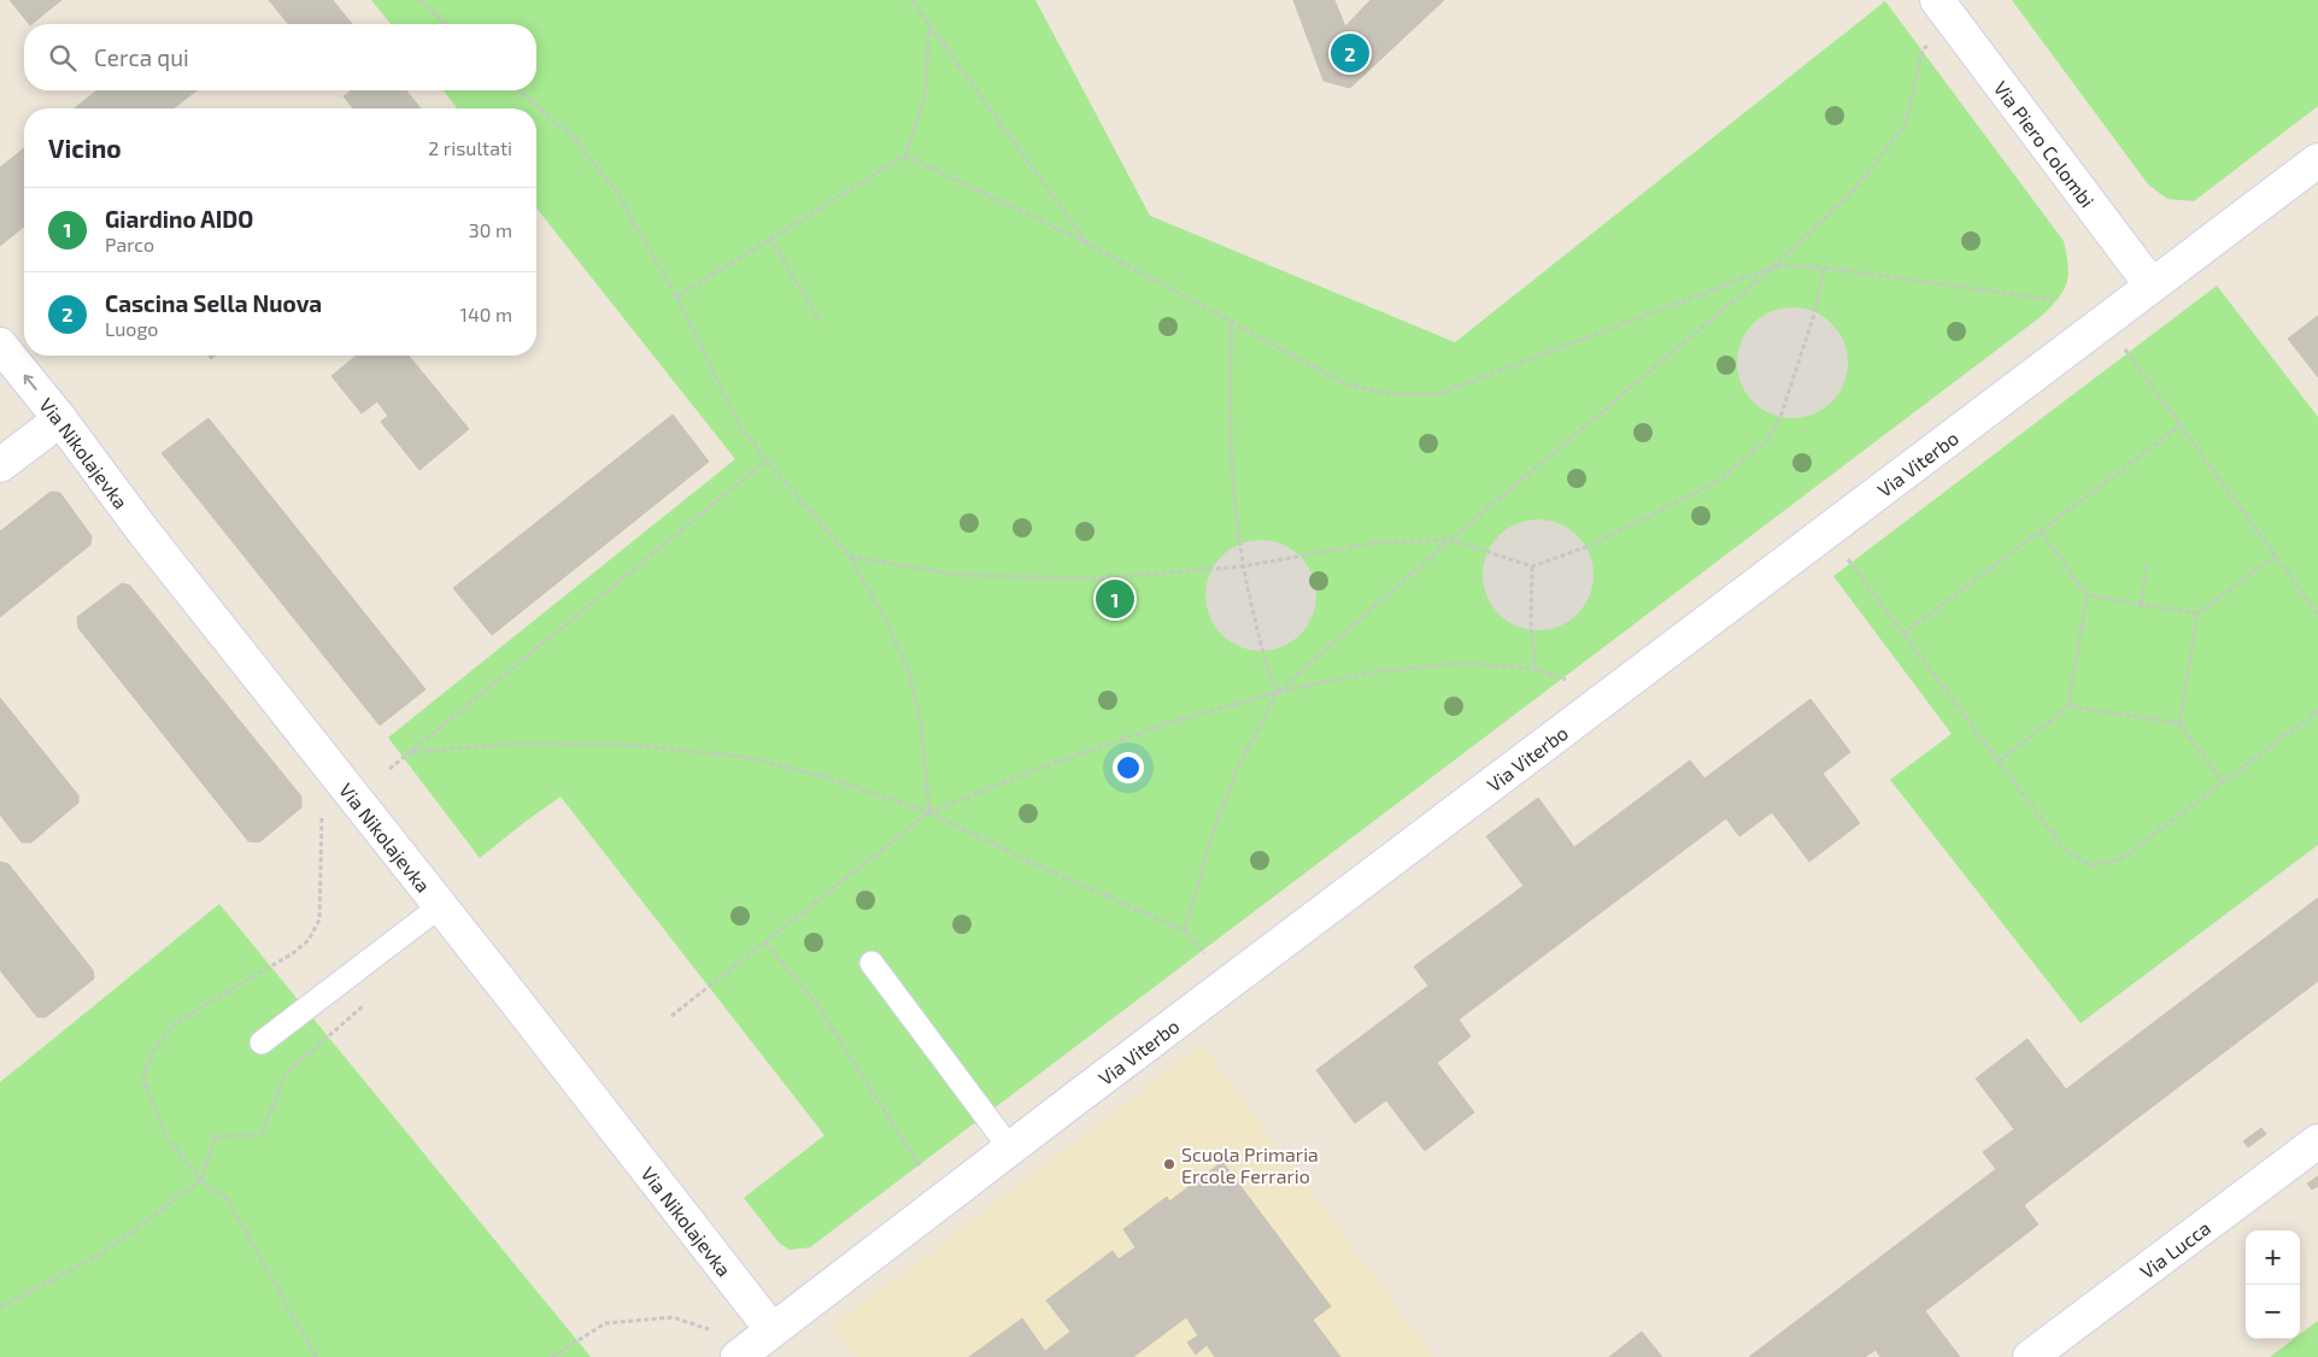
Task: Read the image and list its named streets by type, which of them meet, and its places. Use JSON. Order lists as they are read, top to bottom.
{
  "streets": {
    "street": [
      "Via Piero Colombi",
      "Via Nikolajevka",
      "Via Viterbo",
      "Via Lucca"
    ]
  },
  "crossings": [
    ["Via Piero Colombi", "Via Viterbo"],
    ["Via Nikolajevka", "Via Viterbo"]
  ],
  "places": ["Scuola Primaria Ercole Ferrario"],
  "page": {
    "search": "Cerca qui",
    "pins": ["2", "1"],
    "heading": ["Vicino", "2 risultati"],
    "list": [
      {
        "mark": "1",
        "name": "Giardino AIDO",
        "note": "Parco",
        "value": "30 m"
      },
      {
        "mark": "2",
        "name": "Cascina Sella Nuova",
        "note": "Luogo",
        "value": "140 m"
      }
    ],
    "map_buttons": ["+", "−"]
  }
}
